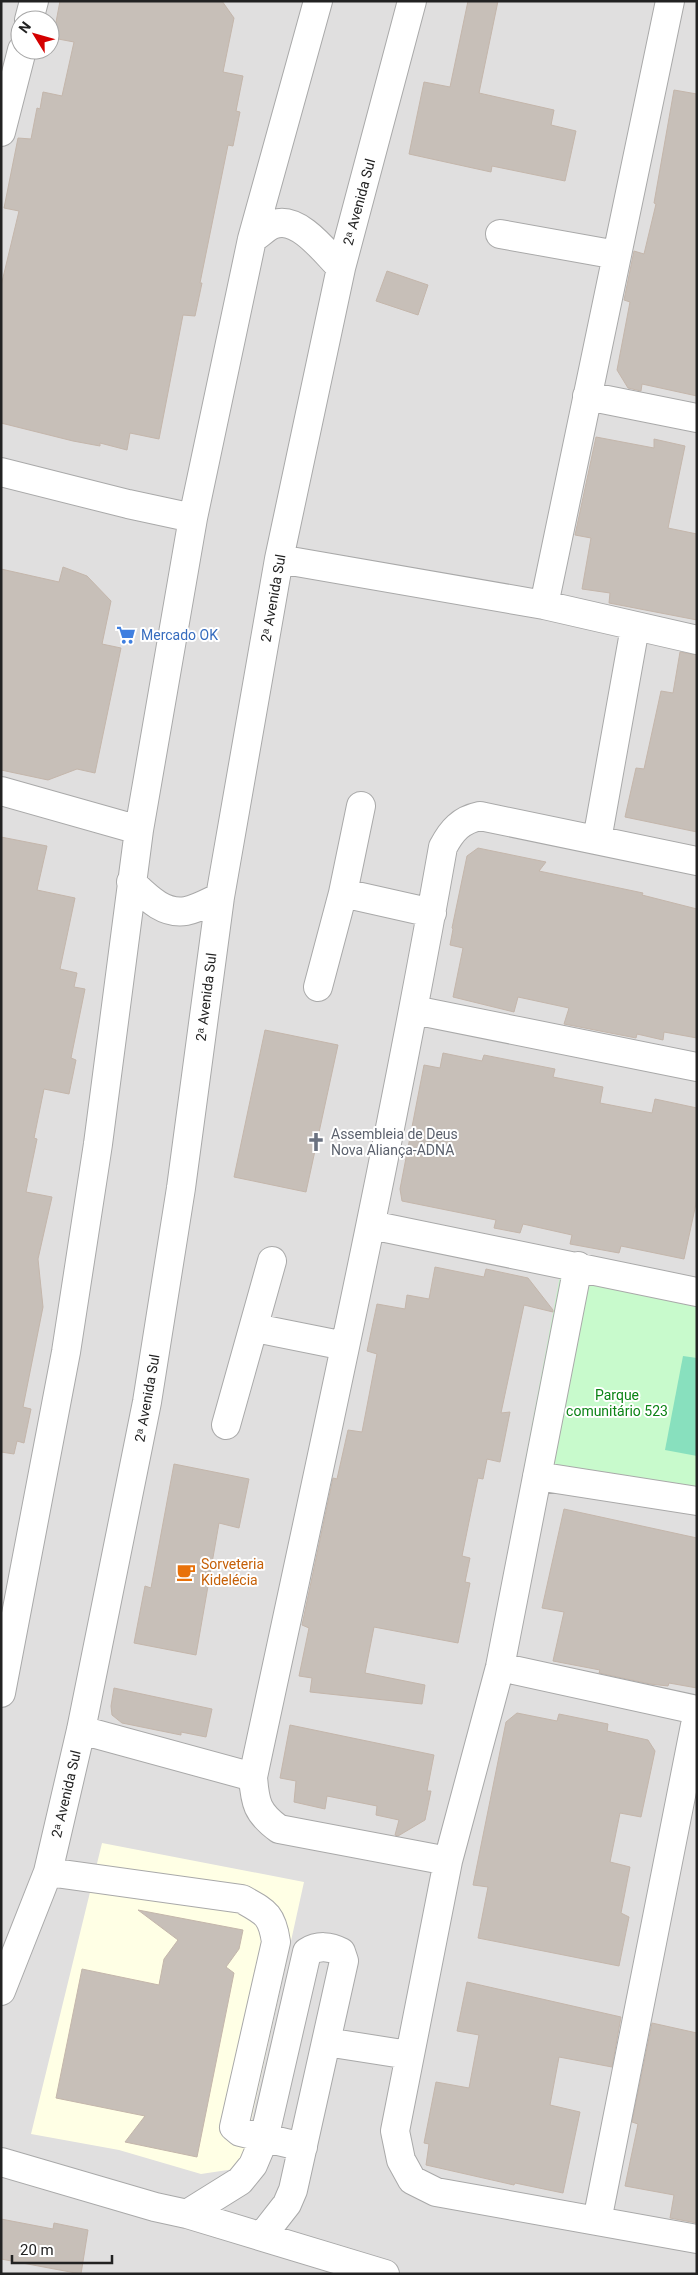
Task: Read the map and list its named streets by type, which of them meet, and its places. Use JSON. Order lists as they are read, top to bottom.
{
  "streets": {
    "street": ["2ᵃ Avenida Sul"]
  },
  "parks": ["Parque comunitário 523"],
  "places": {
    "supermarket": ["Mercado OK"],
    "church": ["Assembleia de Deus Nova Aliança-ADNA"],
    "cafe": ["Sorveteria Kidelécia"]
  },
  "scale_bar": "20 m",
  "north": "top left"
}
